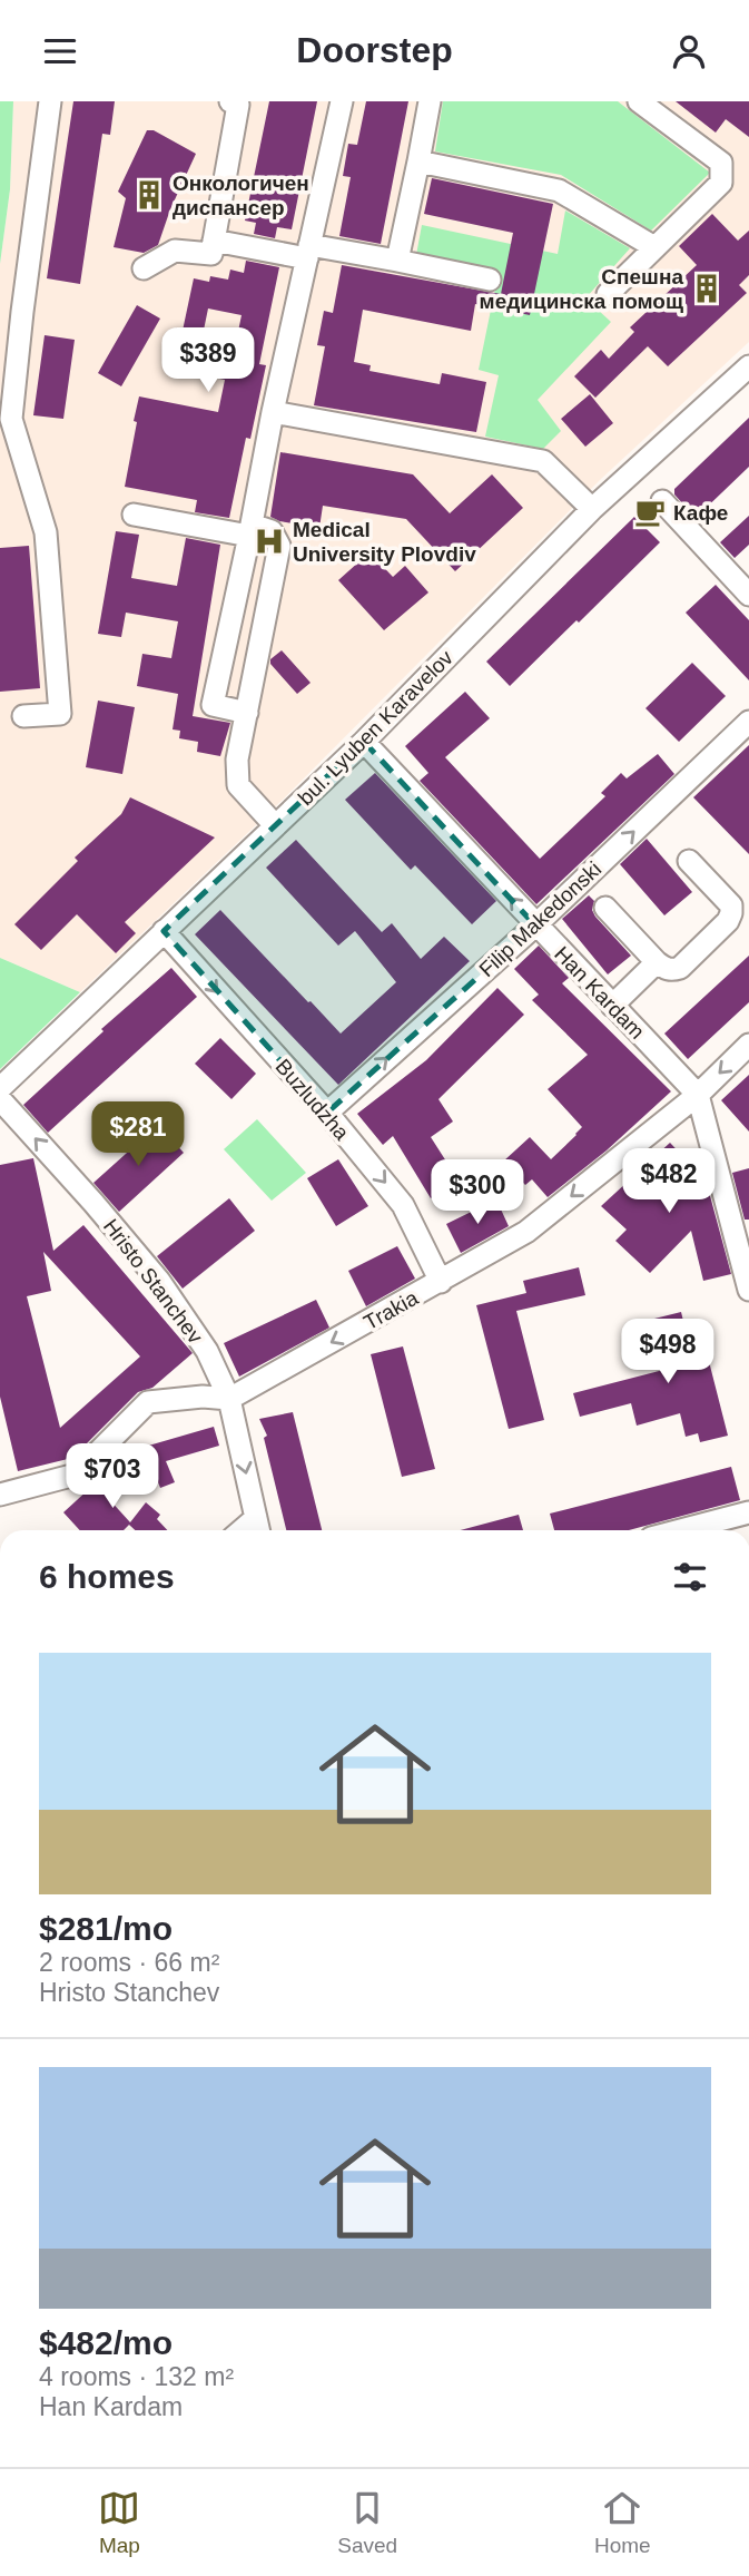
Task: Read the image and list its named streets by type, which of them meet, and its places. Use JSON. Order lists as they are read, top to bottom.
{
  "streets": {
    "street": [
      "bul. Lyuben Karavelov",
      "Filip Makedonski",
      "Han Kardam",
      "Buzludzha",
      "Hristo Stanchev",
      "Trakia"
    ]
  },
  "crossings": [
    ["bul. Lyuben Karavelov", "Han Kardam"],
    ["bul. Lyuben Karavelov", "Buzludzha"],
    ["Filip Makedonski", "Han Kardam"],
    ["Filip Makedonski", "Buzludzha"],
    ["Han Kardam", "Trakia"],
    ["Buzludzha", "Trakia"],
    ["Hristo Stanchev", "Trakia"]
  ],
  "one_way": [
    "Filip Makedonski",
    "Han Kardam",
    "Buzludzha",
    "Trakia"
  ],
  "places": {
    "building": ["Онкологичен диспансер", "Спешна медицинска помощ"],
    "cafe": ["Кафе"],
    "hospital": ["Medical University Plovdiv"]
  },
  "page": {
    "header": "Doorstep",
    "price": [
      "$389",
      "$281",
      "$482",
      "$300",
      "$498",
      "$703"
    ],
    "heading": "6 homes",
    "list": [
      {
        "name": "$281/mo",
        "note": "2 rooms · 66 m² · Hristo Stanchev"
      },
      {
        "name": "$482/mo",
        "note": "4 rooms · 132 m² · Han Kardam"
      }
    ],
    "tabs": ["Map", "Saved", "Home"]
  }
}
